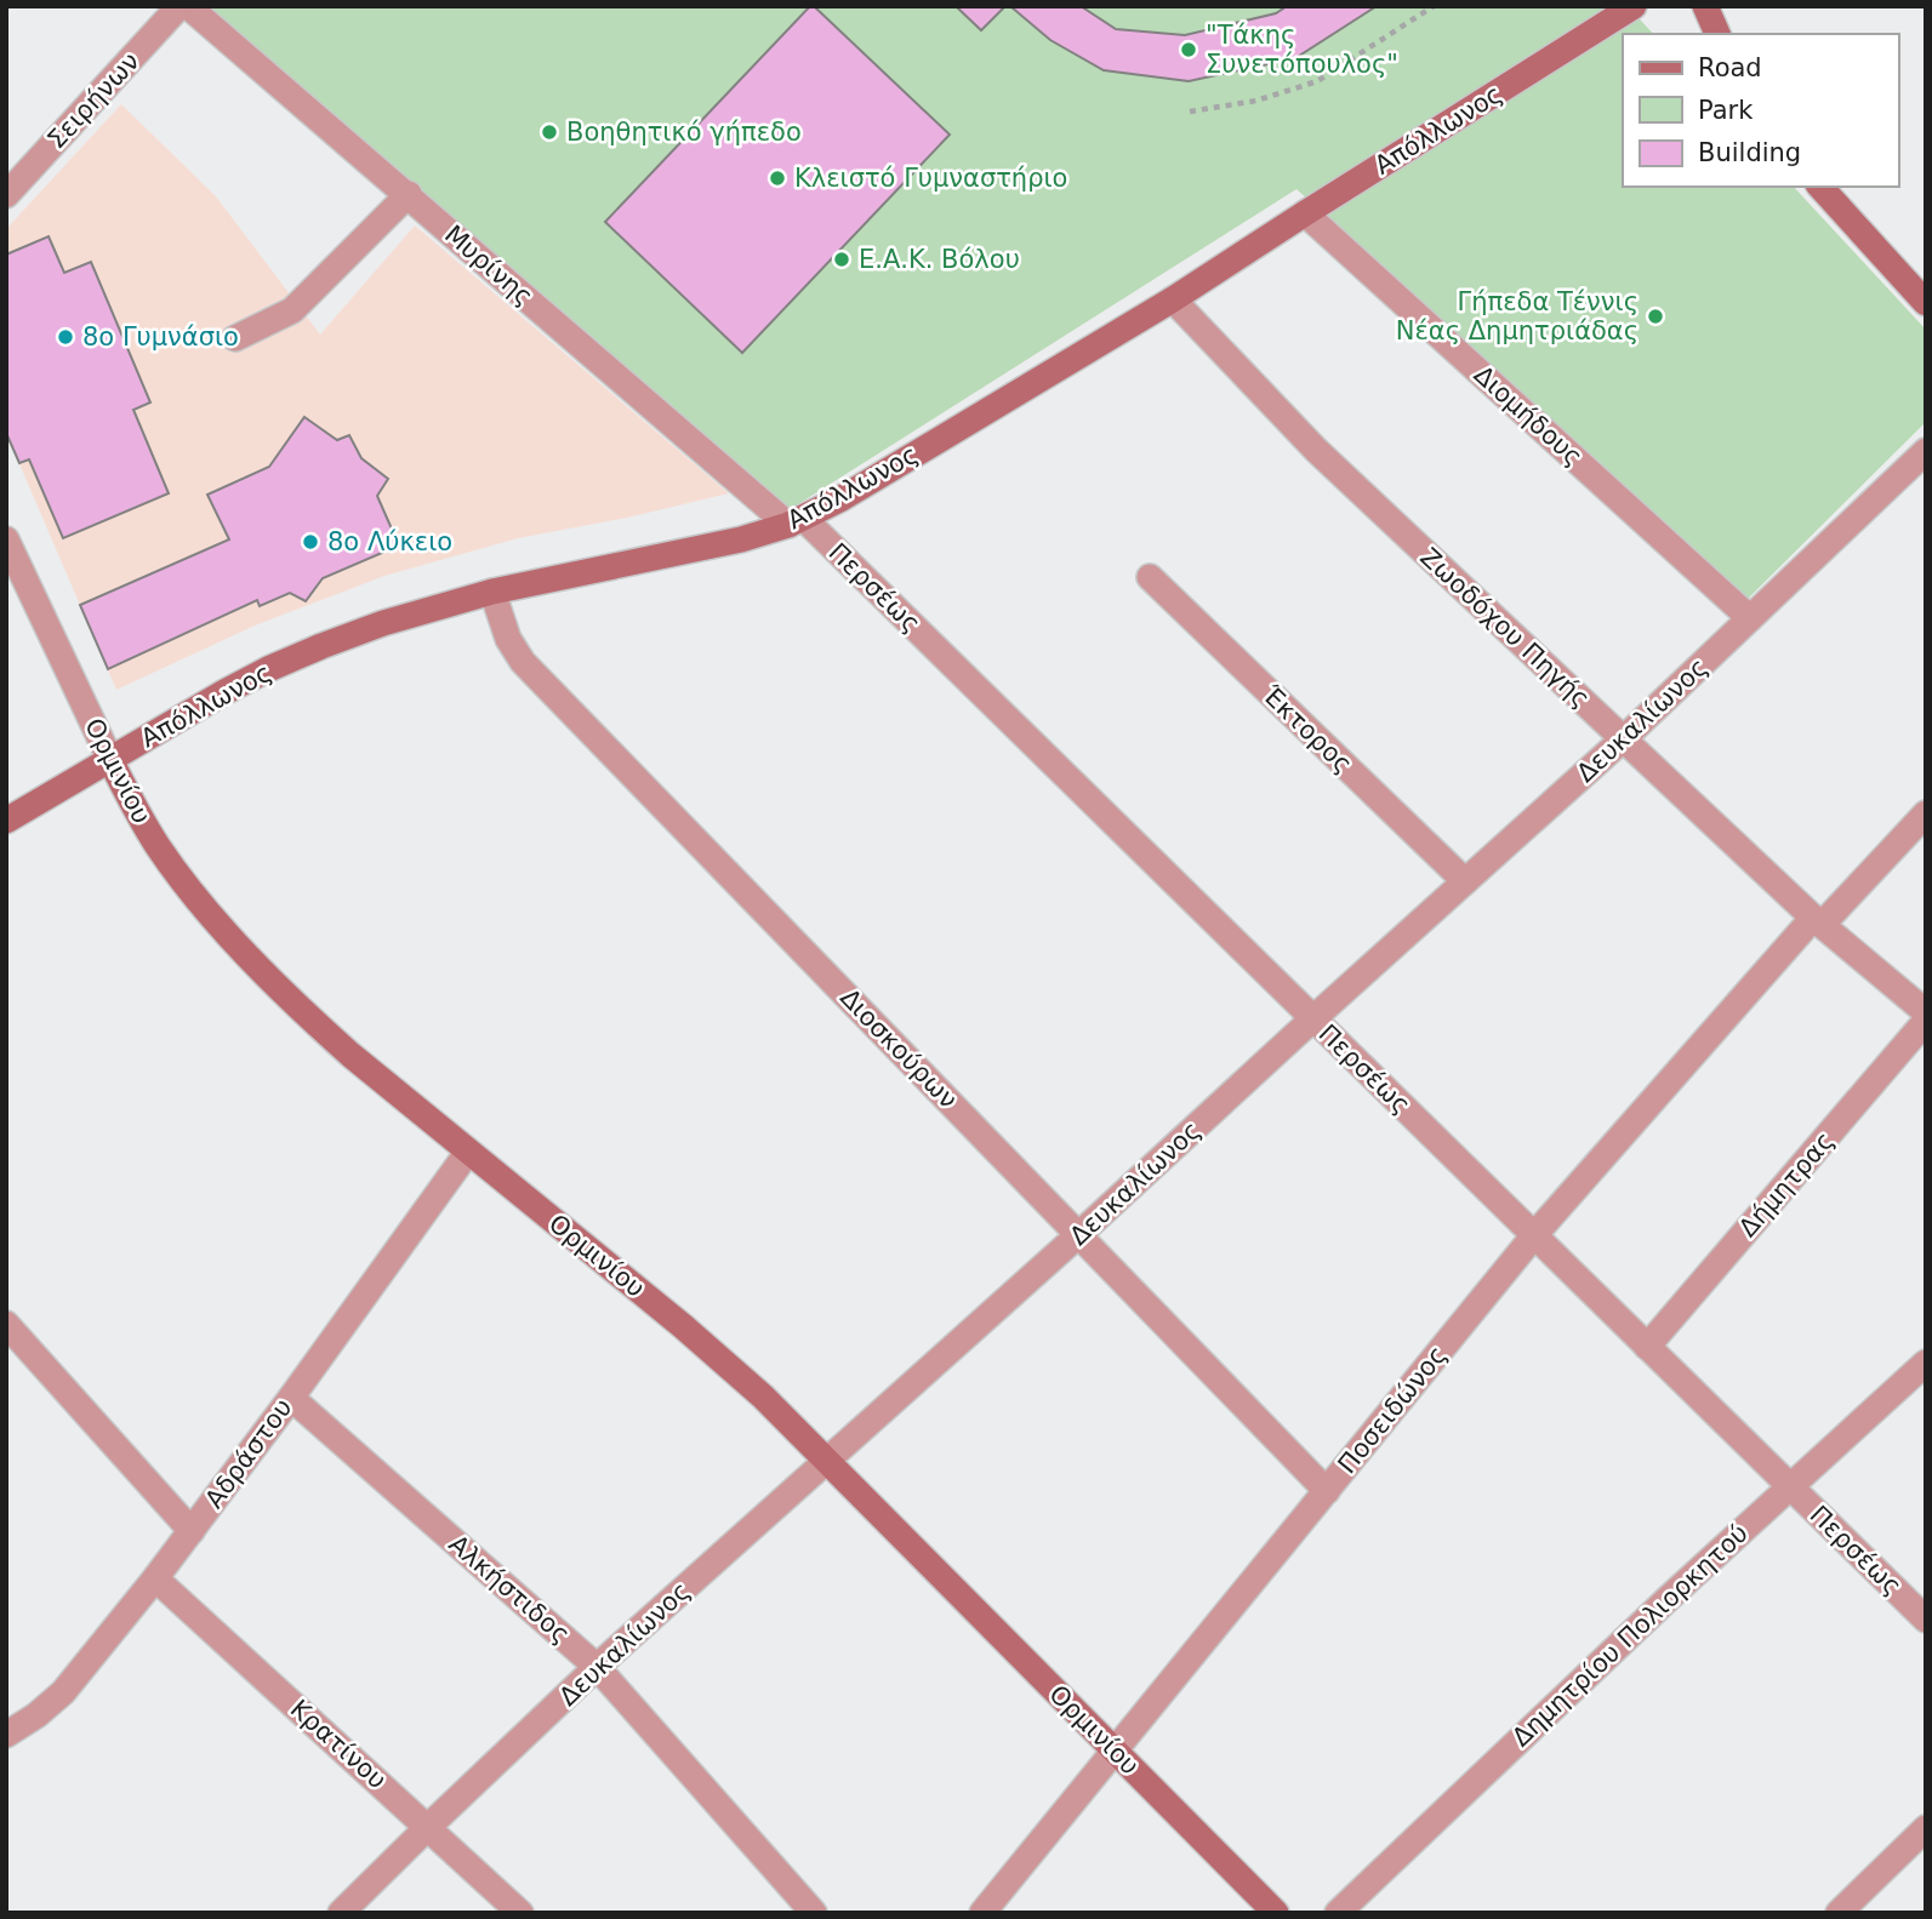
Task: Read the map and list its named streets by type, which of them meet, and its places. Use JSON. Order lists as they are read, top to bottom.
{
  "streets": {
    "street": [
      "Σειρήνων",
      "Απόλλωνος",
      "Μυρίνης",
      "Διομήδους",
      "Περσέως",
      "Ζωοδόχου Πηγής",
      "Δευκαλίωνος",
      "Έκτορος",
      "Ορμινίου",
      "Διοσκούρων",
      "Δήμητρας",
      "Ποσειδώνος",
      "Αδράστου",
      "Αλκήστιδος",
      "Δημητρίου Πολιορκητού",
      "Κρατίνου"
    ]
  },
  "crossings": [
    ["Απόλλωνος", "Μυρίνης"],
    ["Απόλλωνος", "Διομήδους"],
    ["Απόλλωνος", "Περσέως"],
    ["Απόλλωνος", "Ζωοδόχου Πηγής"],
    ["Απόλλωνος", "Ορμινίου"],
    ["Απόλλωνος", "Διοσκούρων"],
    ["Μυρίνης", "Περσέως"],
    ["Διομήδους", "Δευκαλίωνος"],
    ["Περσέως", "Δευκαλίωνος"],
    ["Περσέως", "Δήμητρας"],
    ["Περσέως", "Ποσειδώνος"],
    ["Περσέως", "Δημητρίου Πολιορκητού"],
    ["Ζωοδόχου Πηγής", "Δευκαλίωνος"],
    ["Ζωοδόχου Πηγής", "Ποσειδώνος"],
    ["Δευκαλίωνος", "Έκτορος"],
    ["Δευκαλίωνος", "Ορμινίου"],
    ["Δευκαλίωνος", "Διοσκούρων"],
    ["Δευκαλίωνος", "Αλκήστιδος"],
    ["Δευκαλίωνος", "Κρατίνου"],
    ["Ορμινίου", "Ποσειδώνος"],
    ["Ορμινίου", "Αδράστου"],
    ["Διοσκούρων", "Ποσειδώνος"],
    ["Αδράστου", "Αλκήστιδος"],
    ["Αδράστου", "Κρατίνου"]
  ],
  "places": [
    "\"Τάκης Συνετόπουλος\"",
    "Βοηθητικό γήπεδο",
    "Κλειστό Γυμναστήριο",
    "Ε.Α.Κ. Βόλου",
    "Γήπεδα Τέννις Νέας Δημητριάδας",
    "8ο Γυμνάσιο",
    "8ο Λύκειο"
  ],
  "legend": ["Road", "Park", "Building"]
}
